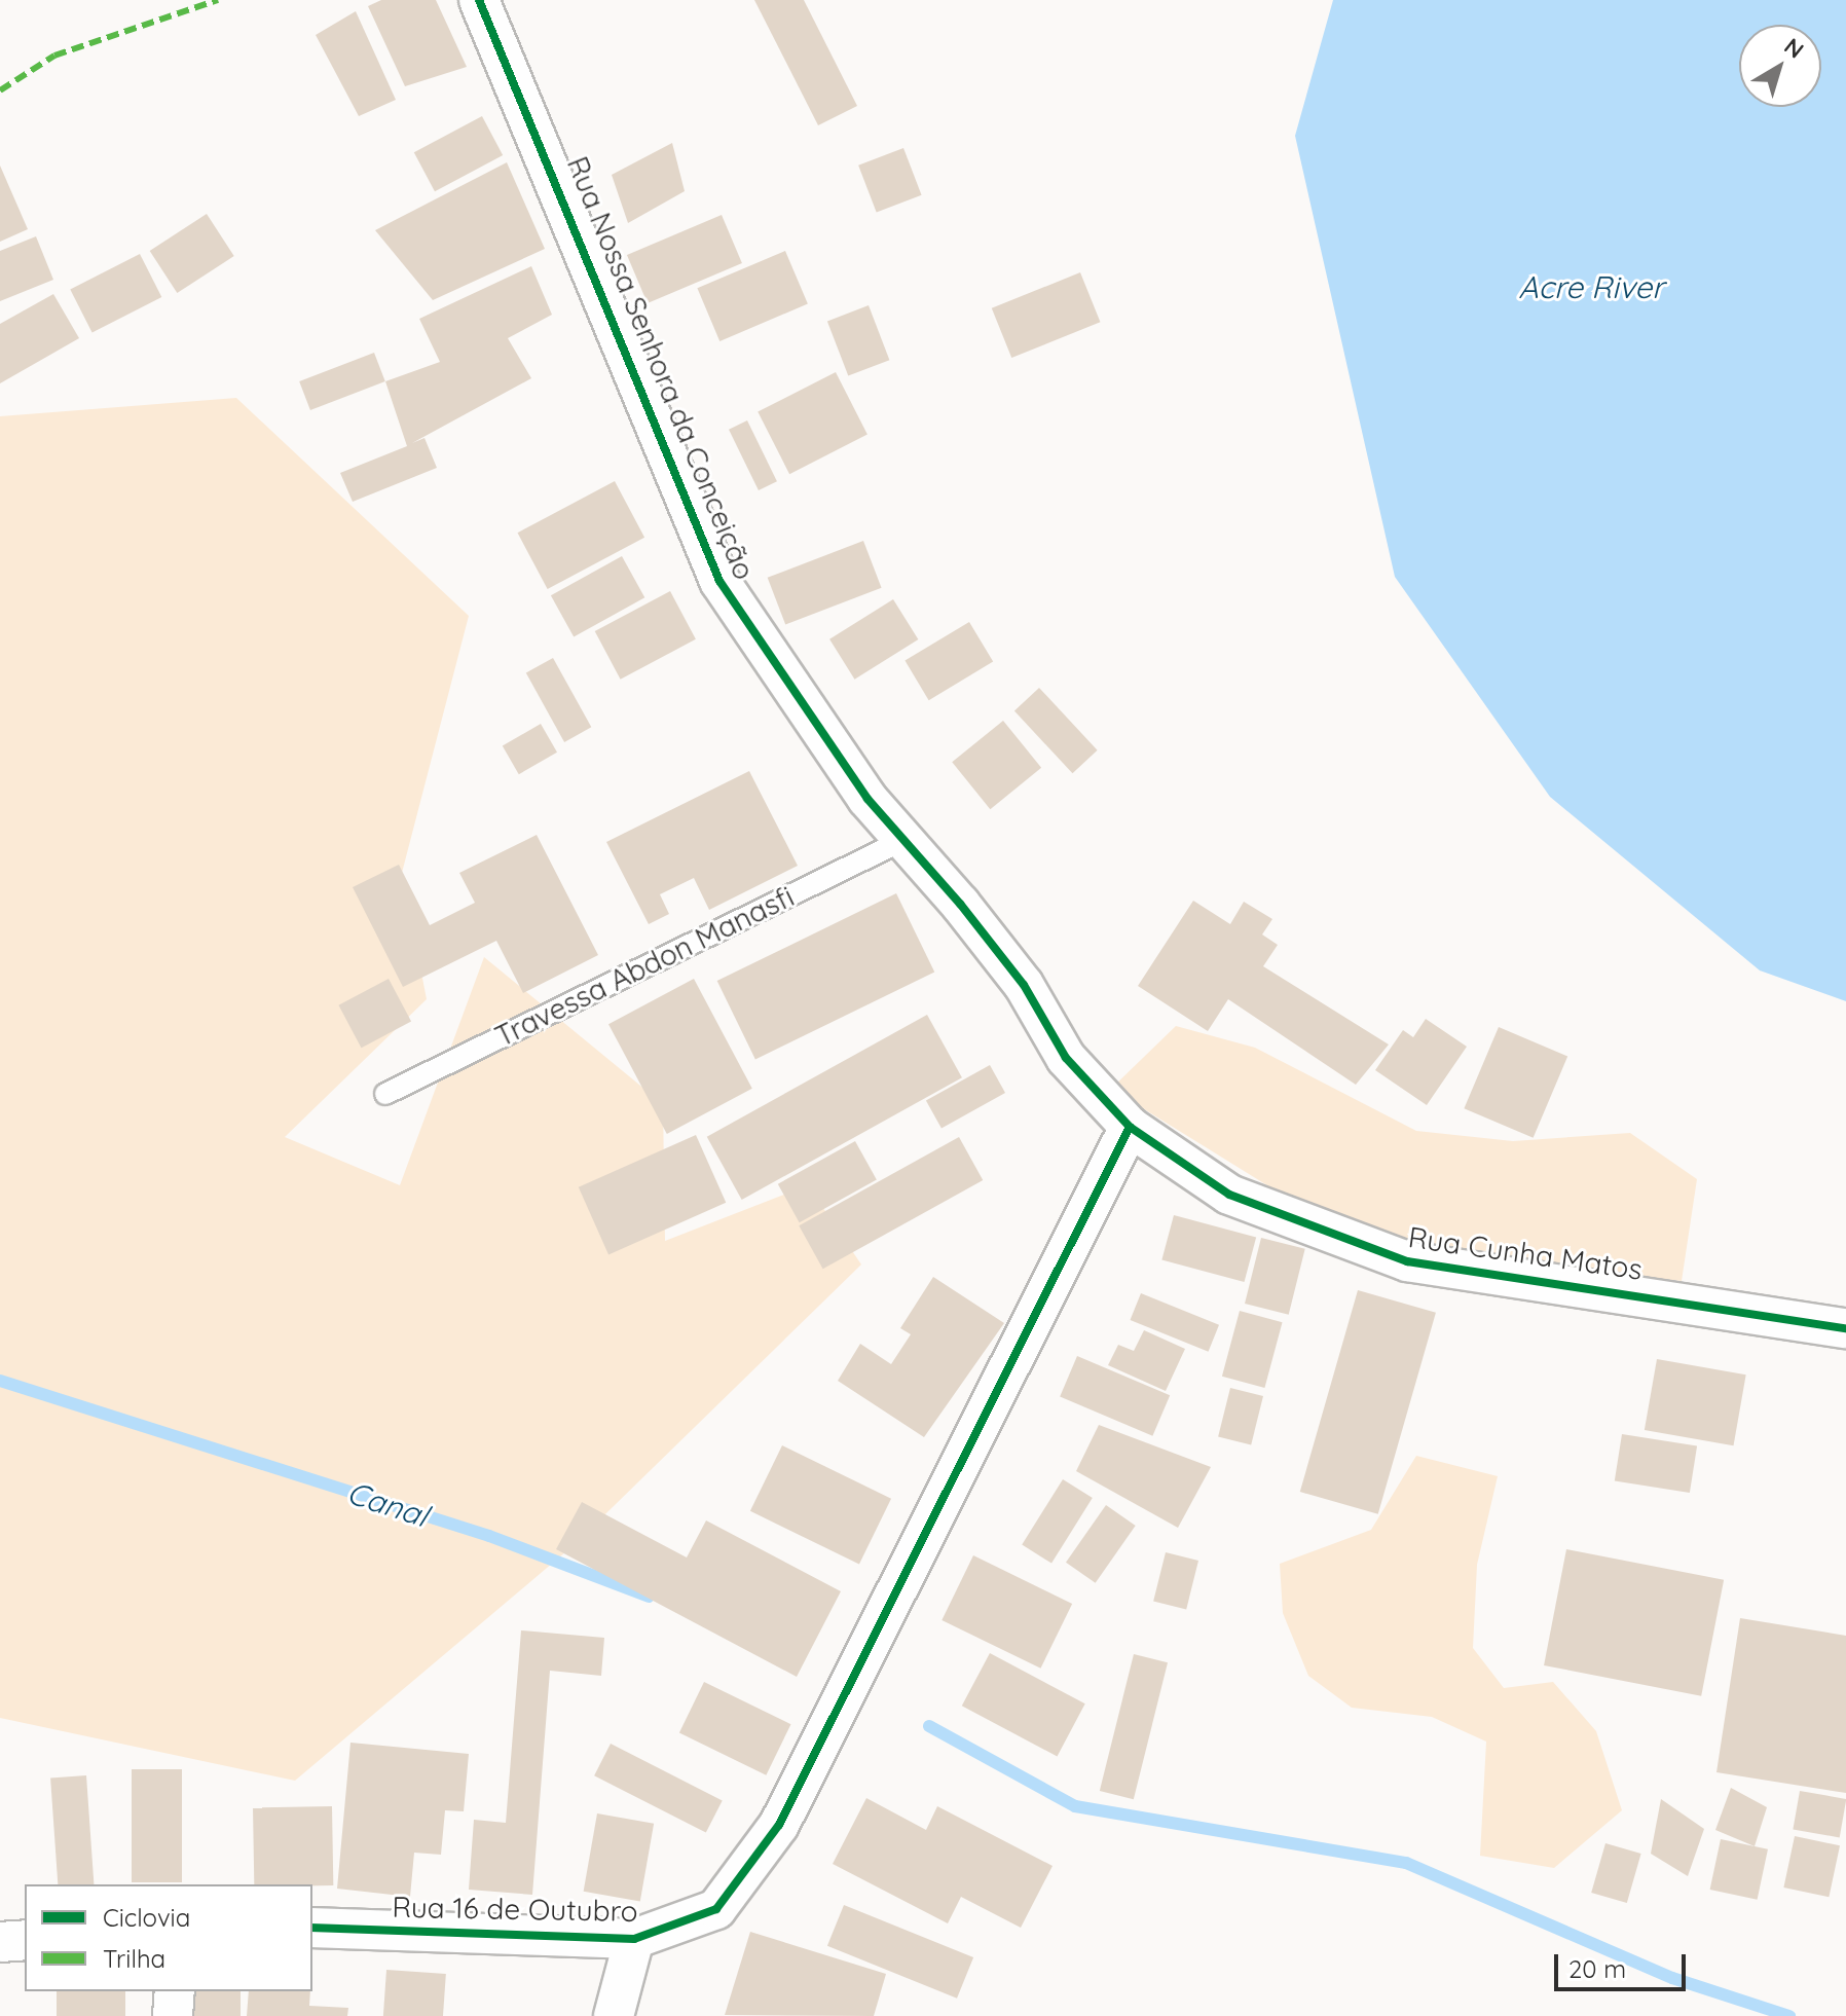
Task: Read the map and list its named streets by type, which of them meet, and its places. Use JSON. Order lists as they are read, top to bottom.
{
  "streets": {
    "street": ["Rua Nossa Senhora da Conceição", "Rua Cunha Matos", "Rua 16 de Outubro"],
    "lane": ["Travessa Abdon Manasfi"]
  },
  "crossings": [
    ["Rua Nossa Senhora da Conceição", "Travessa Abdon Manasfi"],
    ["Rua Nossa Senhora da Conceição", "Rua Cunha Matos"],
    ["Rua Nossa Senhora da Conceição", "Rua 16 de Outubro"],
    ["Rua Cunha Matos", "Rua 16 de Outubro"]
  ],
  "water": ["Acre River", "Canal"],
  "legend": ["Ciclovia", "Trilha"],
  "scale_bar": "20 m",
  "north": "top right"
}
